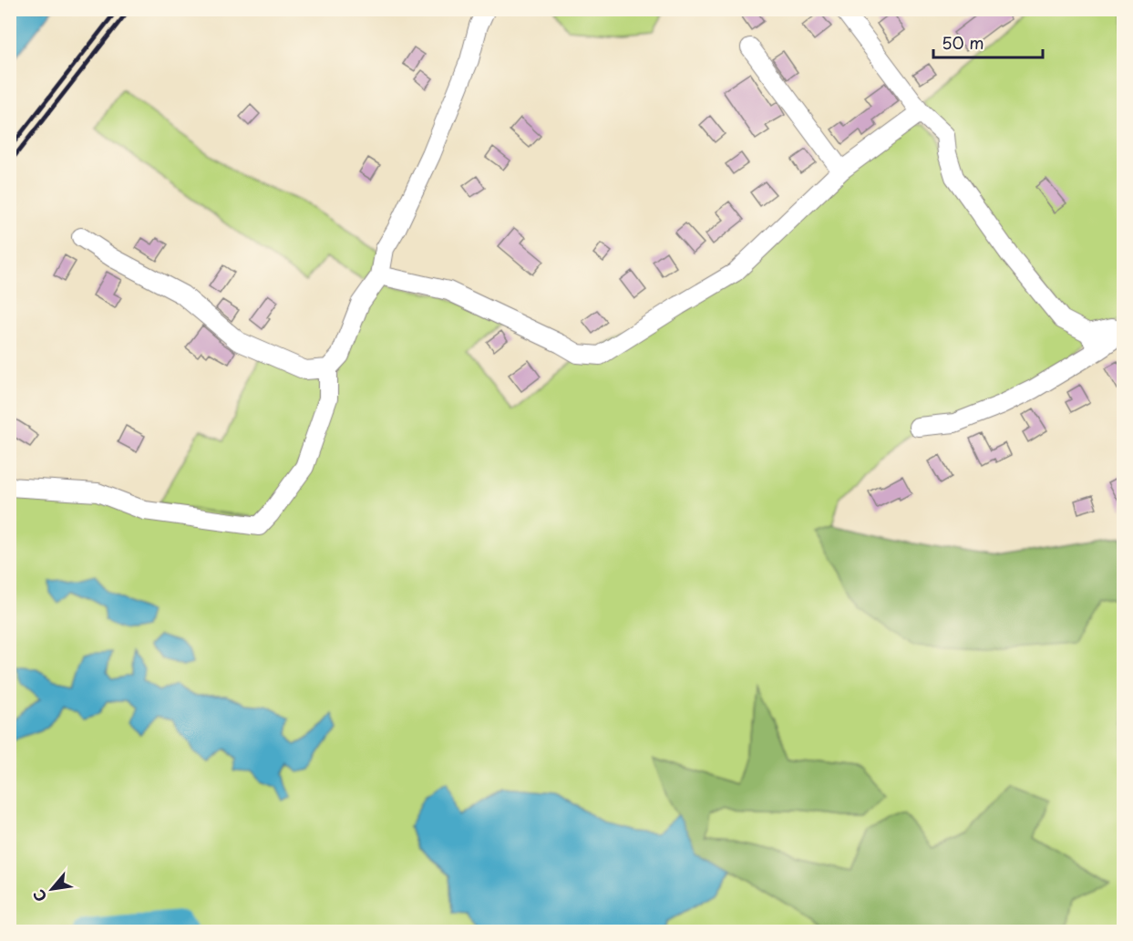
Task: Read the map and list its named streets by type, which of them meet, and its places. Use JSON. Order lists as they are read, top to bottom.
{
  "scale_bar": "50 m",
  "north": "bottom left"
}
